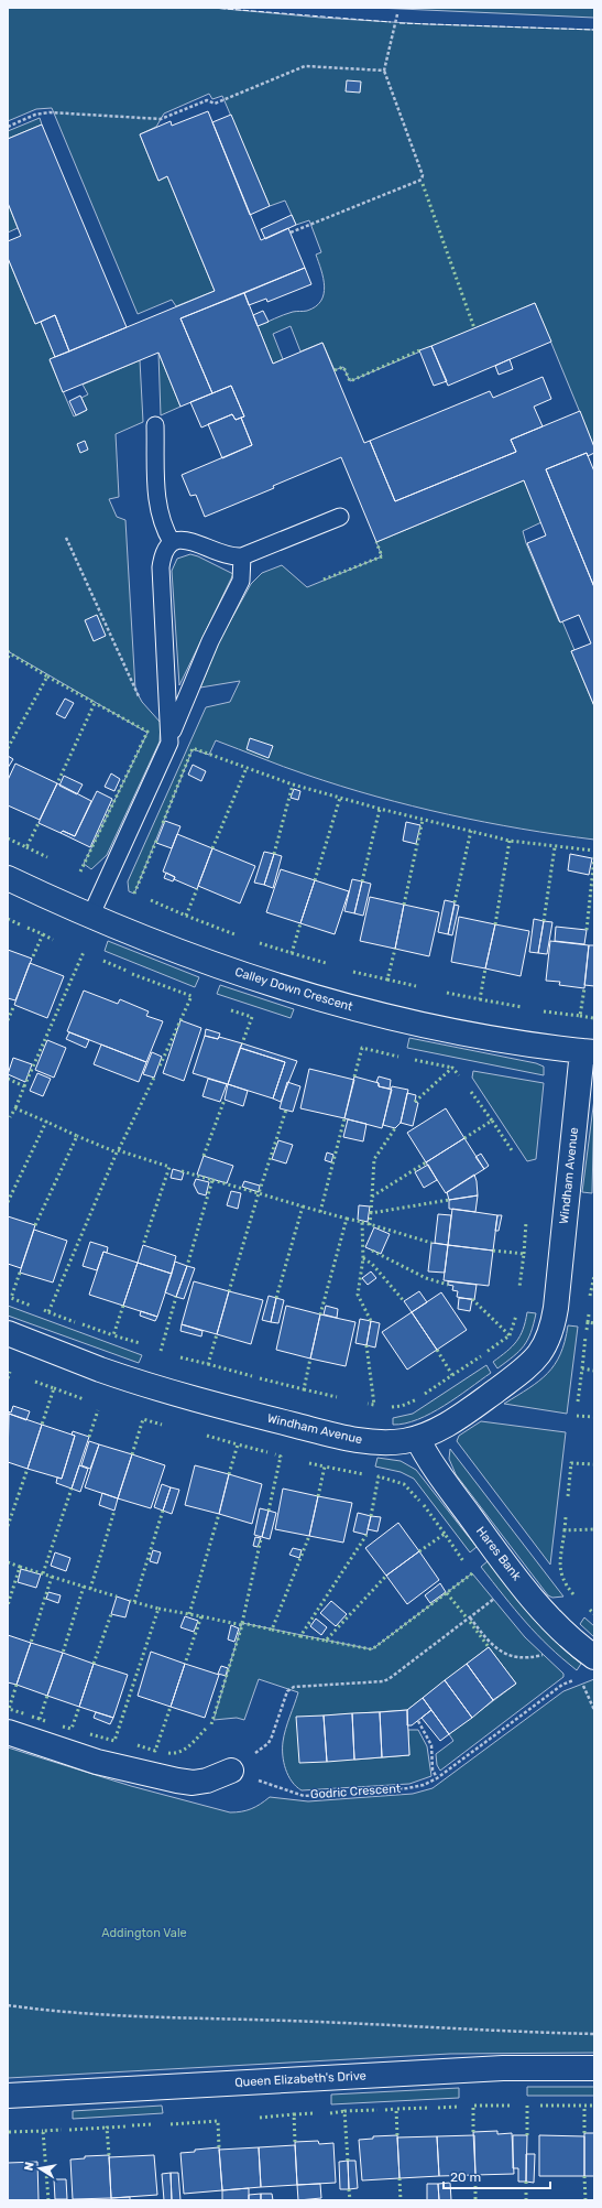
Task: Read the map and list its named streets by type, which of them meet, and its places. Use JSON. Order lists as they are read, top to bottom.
{
  "streets": {
    "street": [
      "Calley Down Crescent",
      "Windham Avenue",
      "Hares Bank",
      "Queen Elizabeth's Drive"
    ],
    "path": ["Godric Crescent"]
  },
  "crossings": [
    ["Calley Down Crescent", "Windham Avenue"],
    ["Windham Avenue", "Hares Bank"],
    ["Hares Bank", "Godric Crescent"]
  ],
  "parks": ["Addington Vale"],
  "scale_bar": "20 m",
  "north": "left"
}
